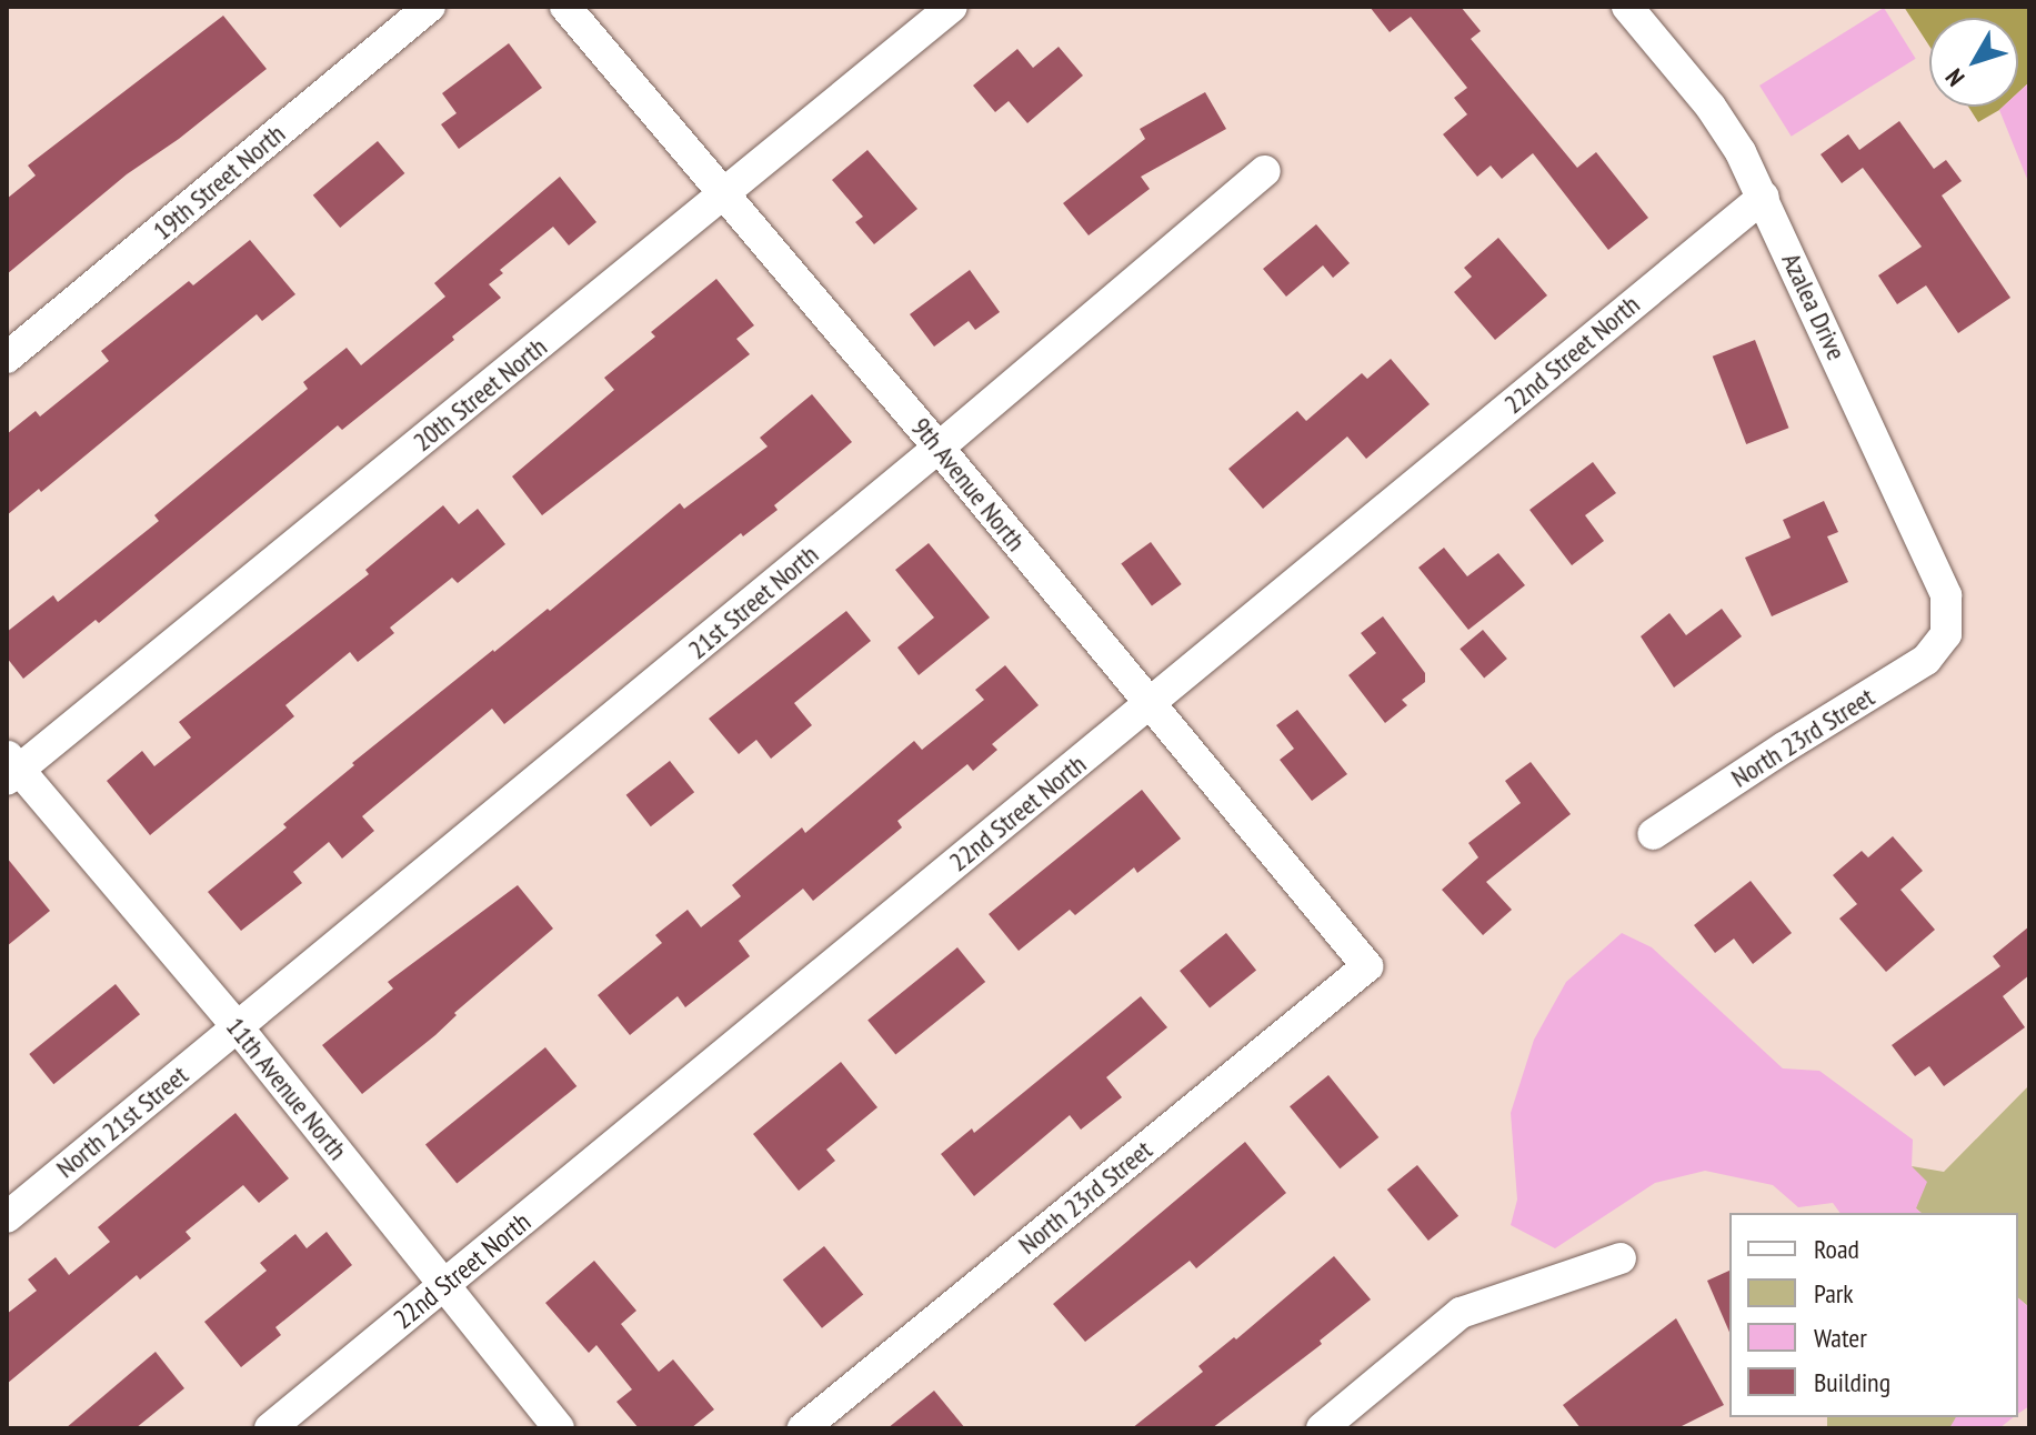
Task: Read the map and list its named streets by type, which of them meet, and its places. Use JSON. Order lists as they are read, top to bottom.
{
  "streets": {
    "street": [
      "19th Street North",
      "Azalea Drive",
      "22nd Street North",
      "20th Street North",
      "9th Avenue North",
      "21st Street North",
      "North 23rd Street",
      "11th Avenue North",
      "North 21st Street"
    ]
  },
  "crossings": [
    ["Azalea Drive", "22nd Street North"],
    ["Azalea Drive", "North 23rd Street"],
    ["22nd Street North", "9th Avenue North"],
    ["22nd Street North", "11th Avenue North"],
    ["20th Street North", "9th Avenue North"],
    ["20th Street North", "11th Avenue North"],
    ["9th Avenue North", "21st Street North"],
    ["9th Avenue North", "North 23rd Street"],
    ["21st Street North", "11th Avenue North"],
    ["21st Street North", "North 21st Street"],
    ["11th Avenue North", "North 21st Street"]
  ],
  "legend": [
    "Road",
    "Park",
    "Water",
    "Building"
  ],
  "north": "bottom left"
}
